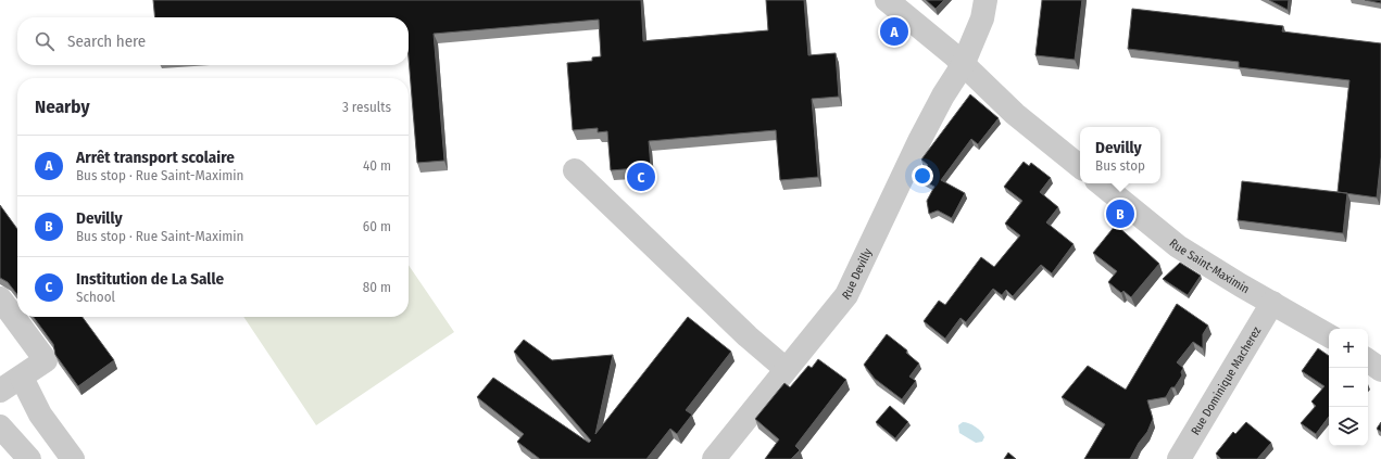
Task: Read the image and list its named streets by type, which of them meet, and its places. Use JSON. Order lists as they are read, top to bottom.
{
  "streets": {
    "street": ["Rue Saint-Maximin", "Rue Devilly", "Rue Dominique Macherez"]
  },
  "crossings": [
    ["Rue Saint-Maximin", "Rue Dominique Macherez"]
  ],
  "page": {
    "pins": ["A", "C", "B"],
    "search": "Search here",
    "heading": ["Nearby", "3 results"],
    "popup": ["Devilly", "Bus stop"],
    "list": [
      {
        "mark": "A",
        "name": "Arrêt transport scolaire",
        "note": "Bus stop · Rue Saint-Maximin",
        "value": "40 m"
      },
      {
        "mark": "B",
        "name": "Devilly",
        "note": "Bus stop · Rue Saint-Maximin",
        "value": "60 m"
      },
      {
        "mark": "C",
        "name": "Institution de La Salle",
        "note": "School",
        "value": "80 m"
      }
    ],
    "map_buttons": ["+", "−"]
  }
}
